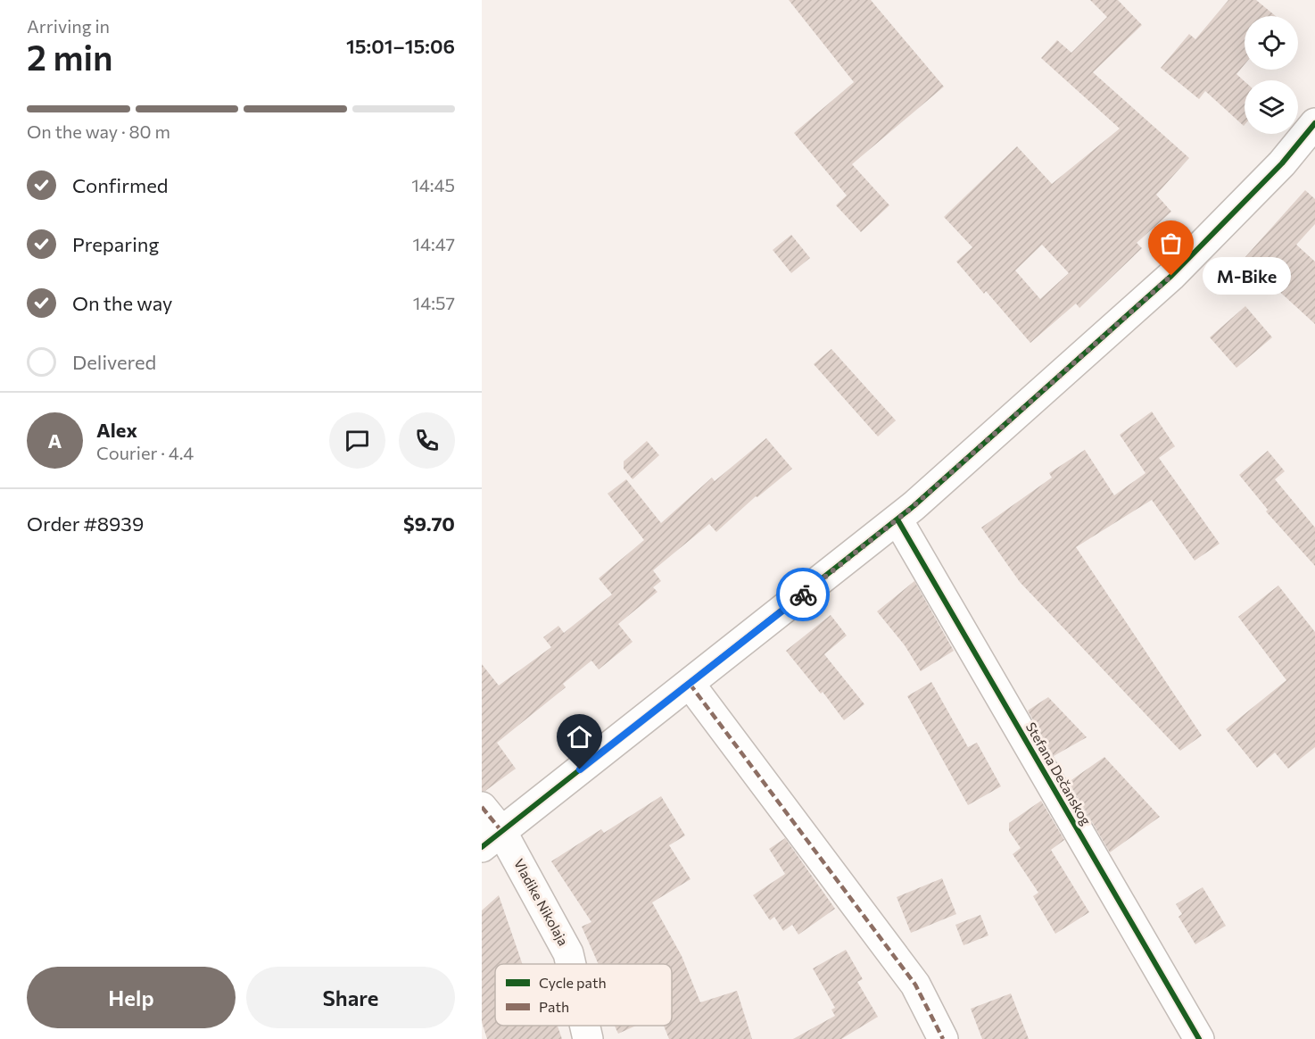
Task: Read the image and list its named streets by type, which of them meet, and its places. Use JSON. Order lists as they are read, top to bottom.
{
  "streets": {
    "street": ["Stefana Dečanskog", "Vladike Nikolaja"]
  },
  "places": ["M-Bike"],
  "legend": ["Cycle path", "Path"],
  "page": {
    "heading": ["2 min", "Arriving in", "15:01–15:06"],
    "panel": [
      "Alex",
      "Courier · 4.4",
      "Order #8939",
      "$9.70"
    ],
    "bar": "On the way · 80 m",
    "list": [
      ["Confirmed", "14:45"],
      ["Preparing", "14:47"],
      ["On the way", "14:57"],
      "Delivered"
    ],
    "bubble": "M-Bike",
    "round": "A",
    "buttons": ["Help", "Share"]
  }
}
